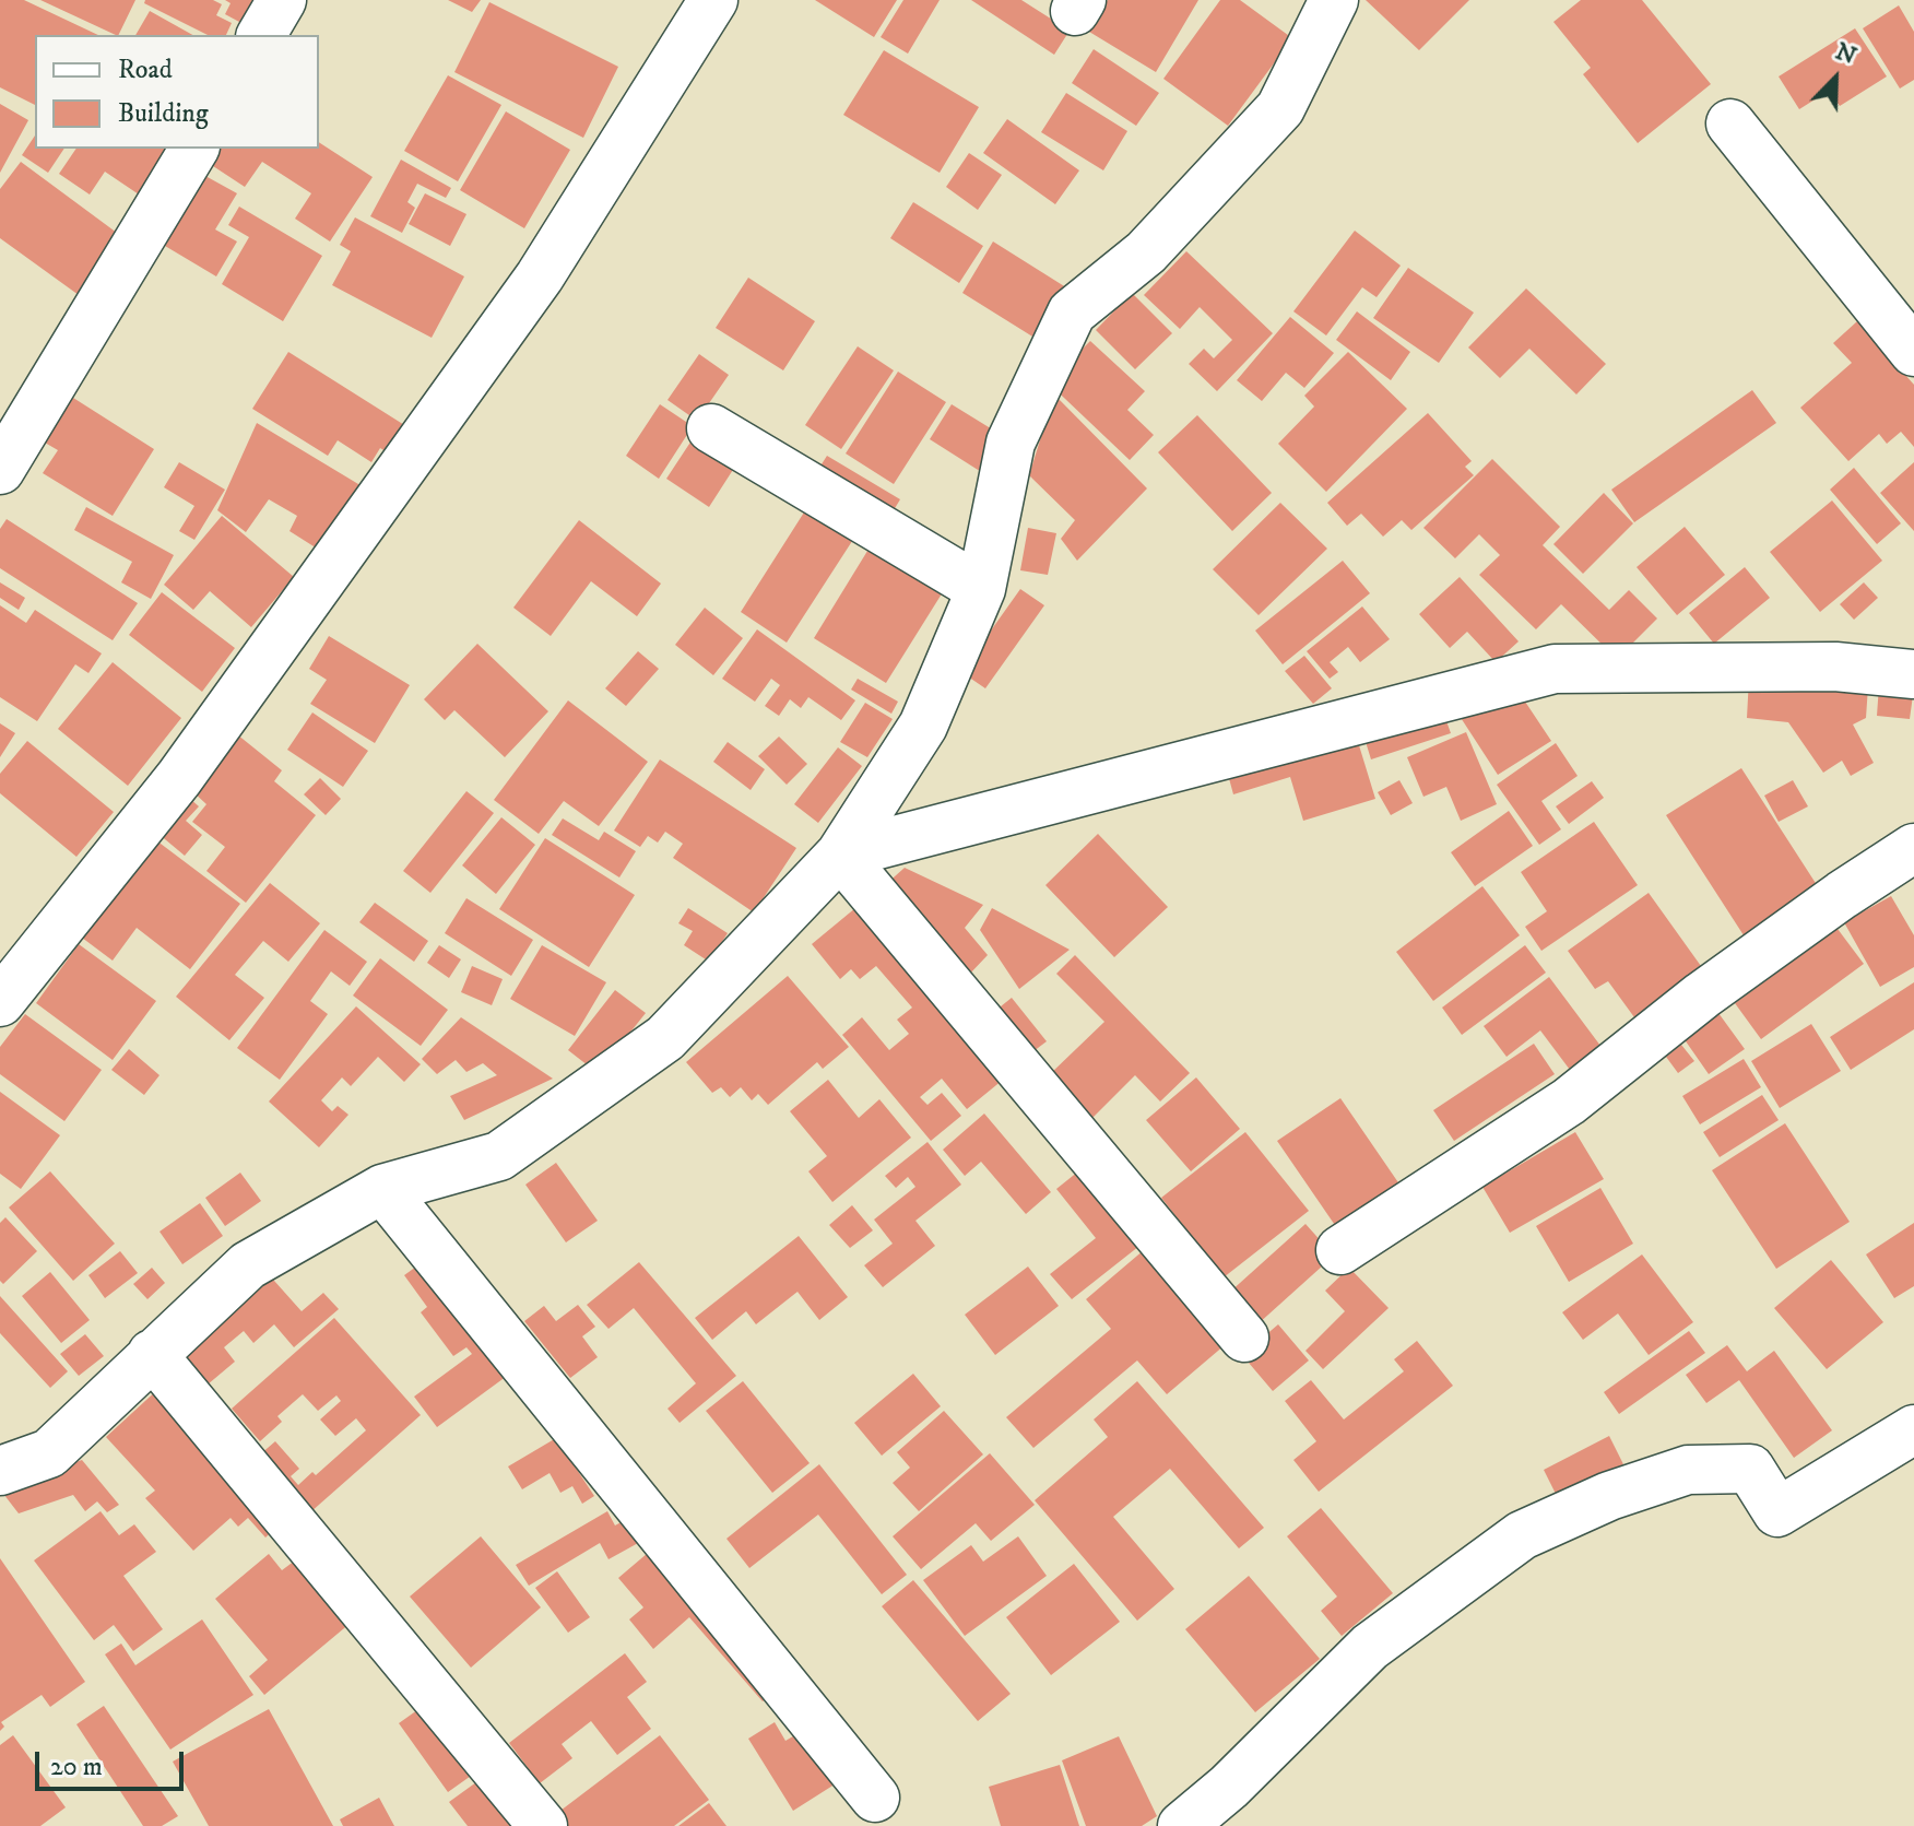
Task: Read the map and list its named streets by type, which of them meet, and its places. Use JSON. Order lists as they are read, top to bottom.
{
  "legend": ["Road", "Building"],
  "scale_bar": "20 m",
  "north": "top right"
}
